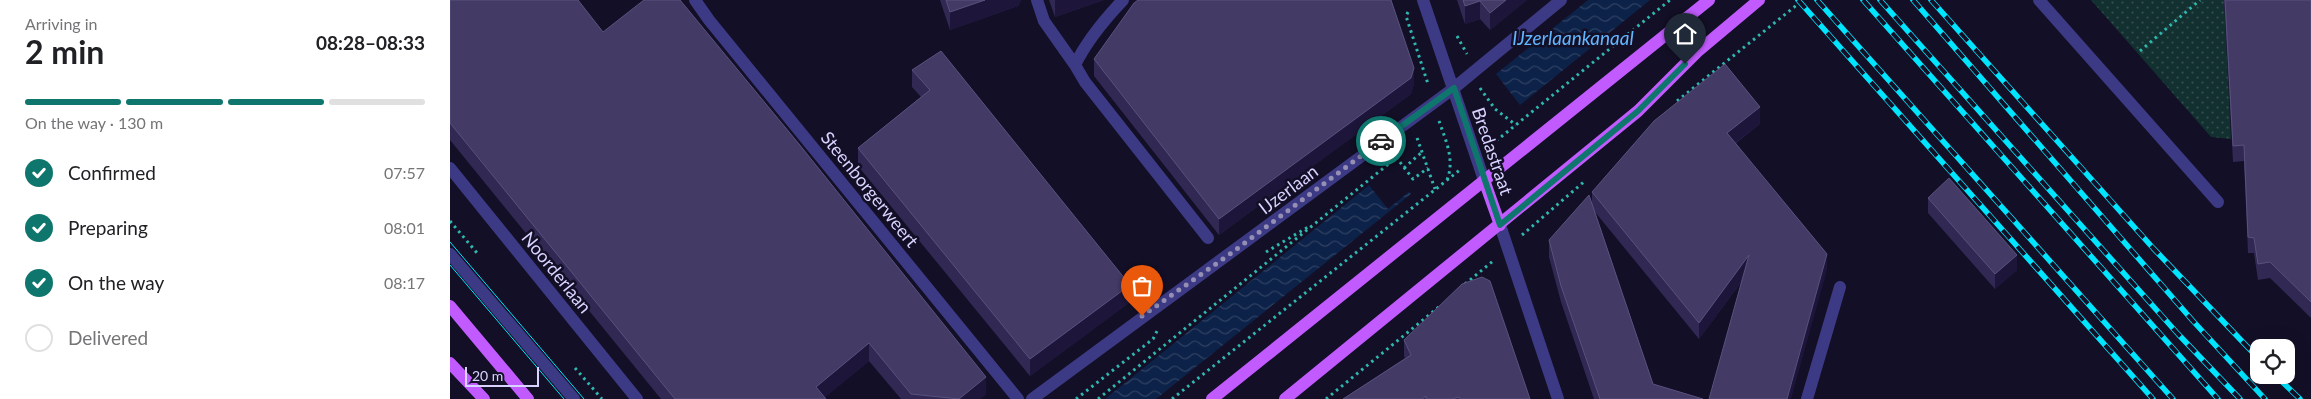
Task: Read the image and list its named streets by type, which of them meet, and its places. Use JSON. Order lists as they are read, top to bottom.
{
  "streets": {
    "main road": ["Bredastraat"],
    "street": ["Steenborgerweert", "IJzerlaan", "Noorderlaan"]
  },
  "crossings": [
    ["Bredastraat", "IJzerlaan"]
  ],
  "water": ["IJzerlaankanaal"],
  "scale_bar": "20 m",
  "page": {
    "heading": ["2 min", "Arriving in", "08:28–08:33"],
    "bar": "On the way · 130 m",
    "list": [
      ["Confirmed", "07:57"],
      ["Preparing", "08:01"],
      ["On the way", "08:17"],
      "Delivered"
    ],
    "scale": "20 m"
  }
}
